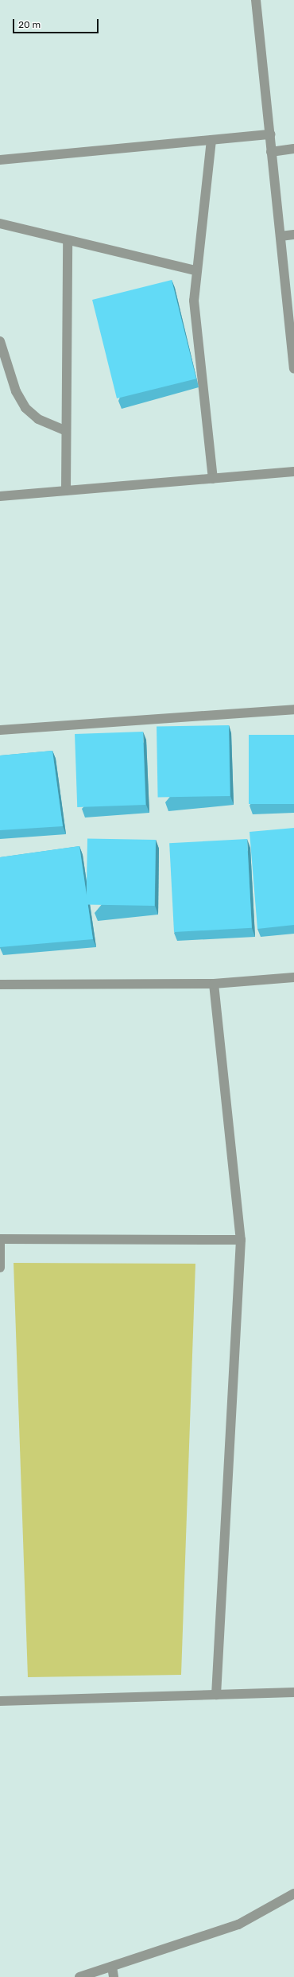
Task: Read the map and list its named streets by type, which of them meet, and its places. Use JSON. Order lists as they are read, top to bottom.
{
  "scale_bar": "20 m"
}
